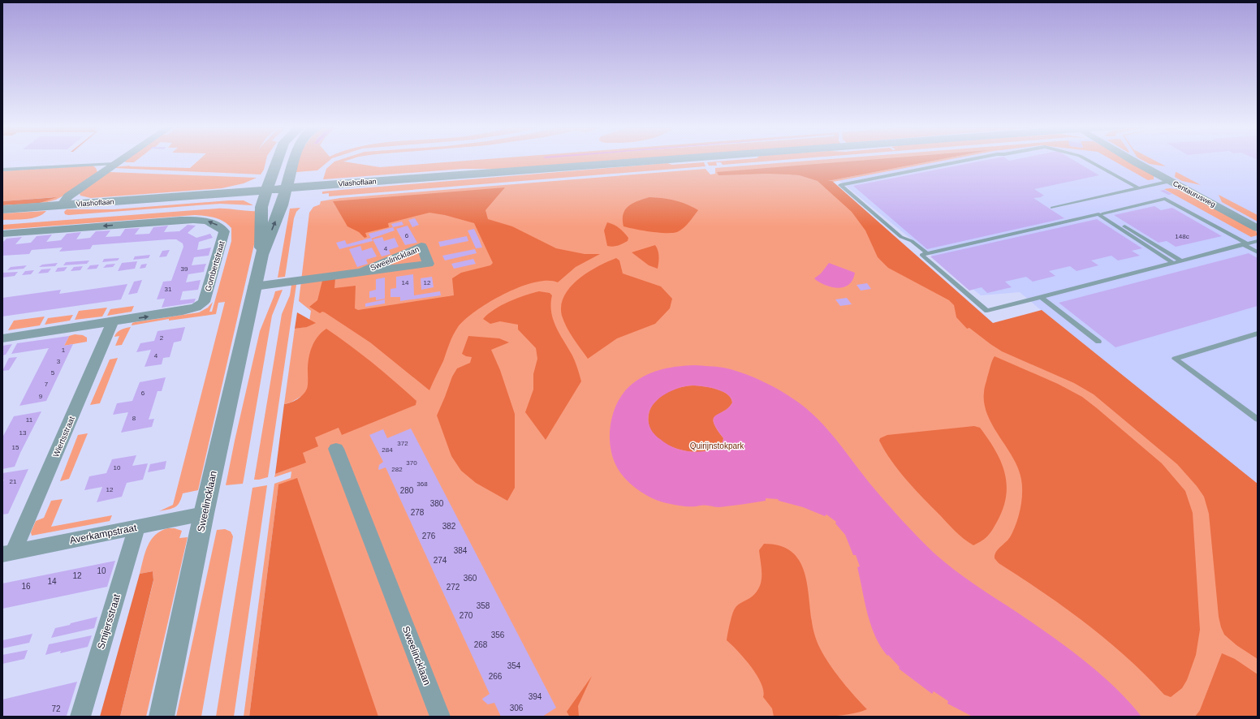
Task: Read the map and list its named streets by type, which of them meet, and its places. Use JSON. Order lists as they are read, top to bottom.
{
  "streets": {
    "street": [
      "Vlashoflaan",
      "Centaurusweg",
      "Sweelincklaan",
      "Gombertstraat",
      "Wiertsstraat",
      "Averkampstraat",
      "Smijersstraat"
    ]
  },
  "crossings": [
    ["Vlashoflaan", "Sweelincklaan"],
    ["Sweelincklaan", "Averkampstraat"],
    ["Gombertstraat", "Wiertsstraat"],
    ["Wiertsstraat", "Averkampstraat"],
    ["Averkampstraat", "Smijersstraat"]
  ],
  "parks": ["Quirijnstokpark"],
  "house_numbers": [
    "6",
    "148c",
    "4",
    "39",
    "14",
    "12",
    "31",
    "2",
    "1",
    "4",
    "3",
    "5",
    "7",
    "6",
    "9",
    "8",
    "11",
    "13",
    "372",
    "15",
    "284",
    "370",
    "10",
    "282",
    "21",
    "368",
    "12",
    "280",
    "380",
    "278",
    "382",
    "276",
    "384",
    "274",
    "10",
    "12",
    "360",
    "14",
    "16",
    "272",
    "358",
    "270",
    "356",
    "268",
    "354",
    "266",
    "394",
    "306",
    "72"
  ]
}
